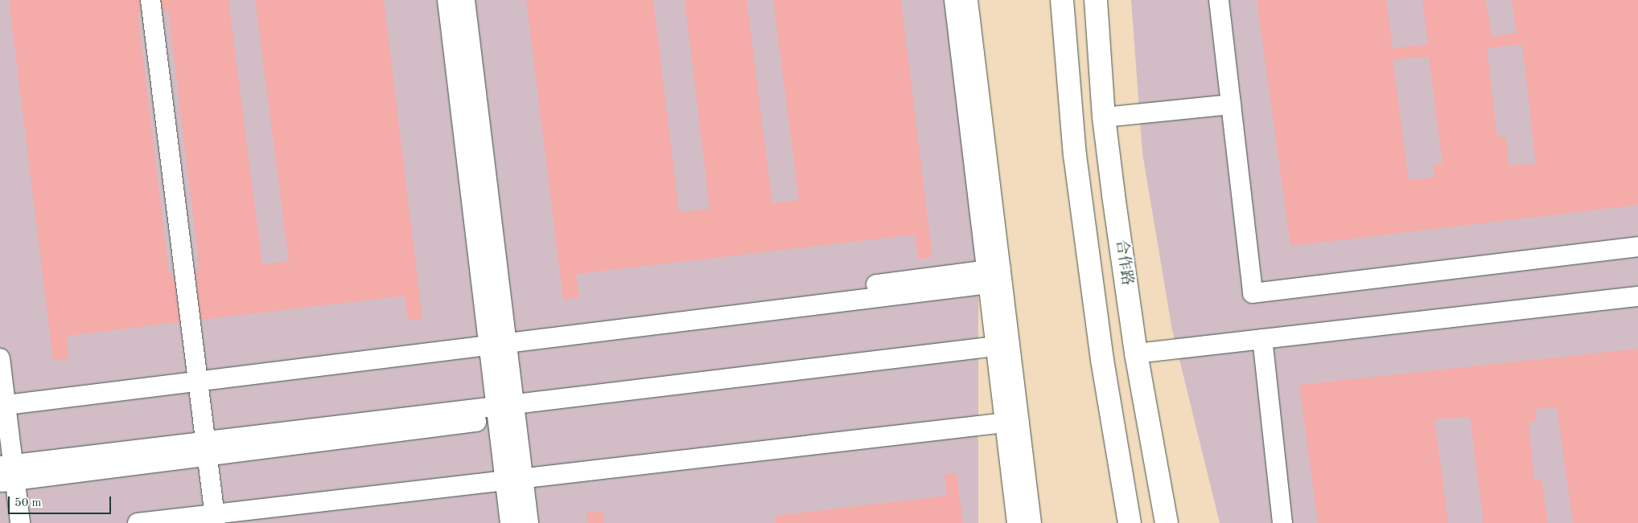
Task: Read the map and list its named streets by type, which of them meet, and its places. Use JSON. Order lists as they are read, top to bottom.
{
  "streets": {
    "main road": ["合作路"]
  },
  "scale_bar": "50 m"
}
